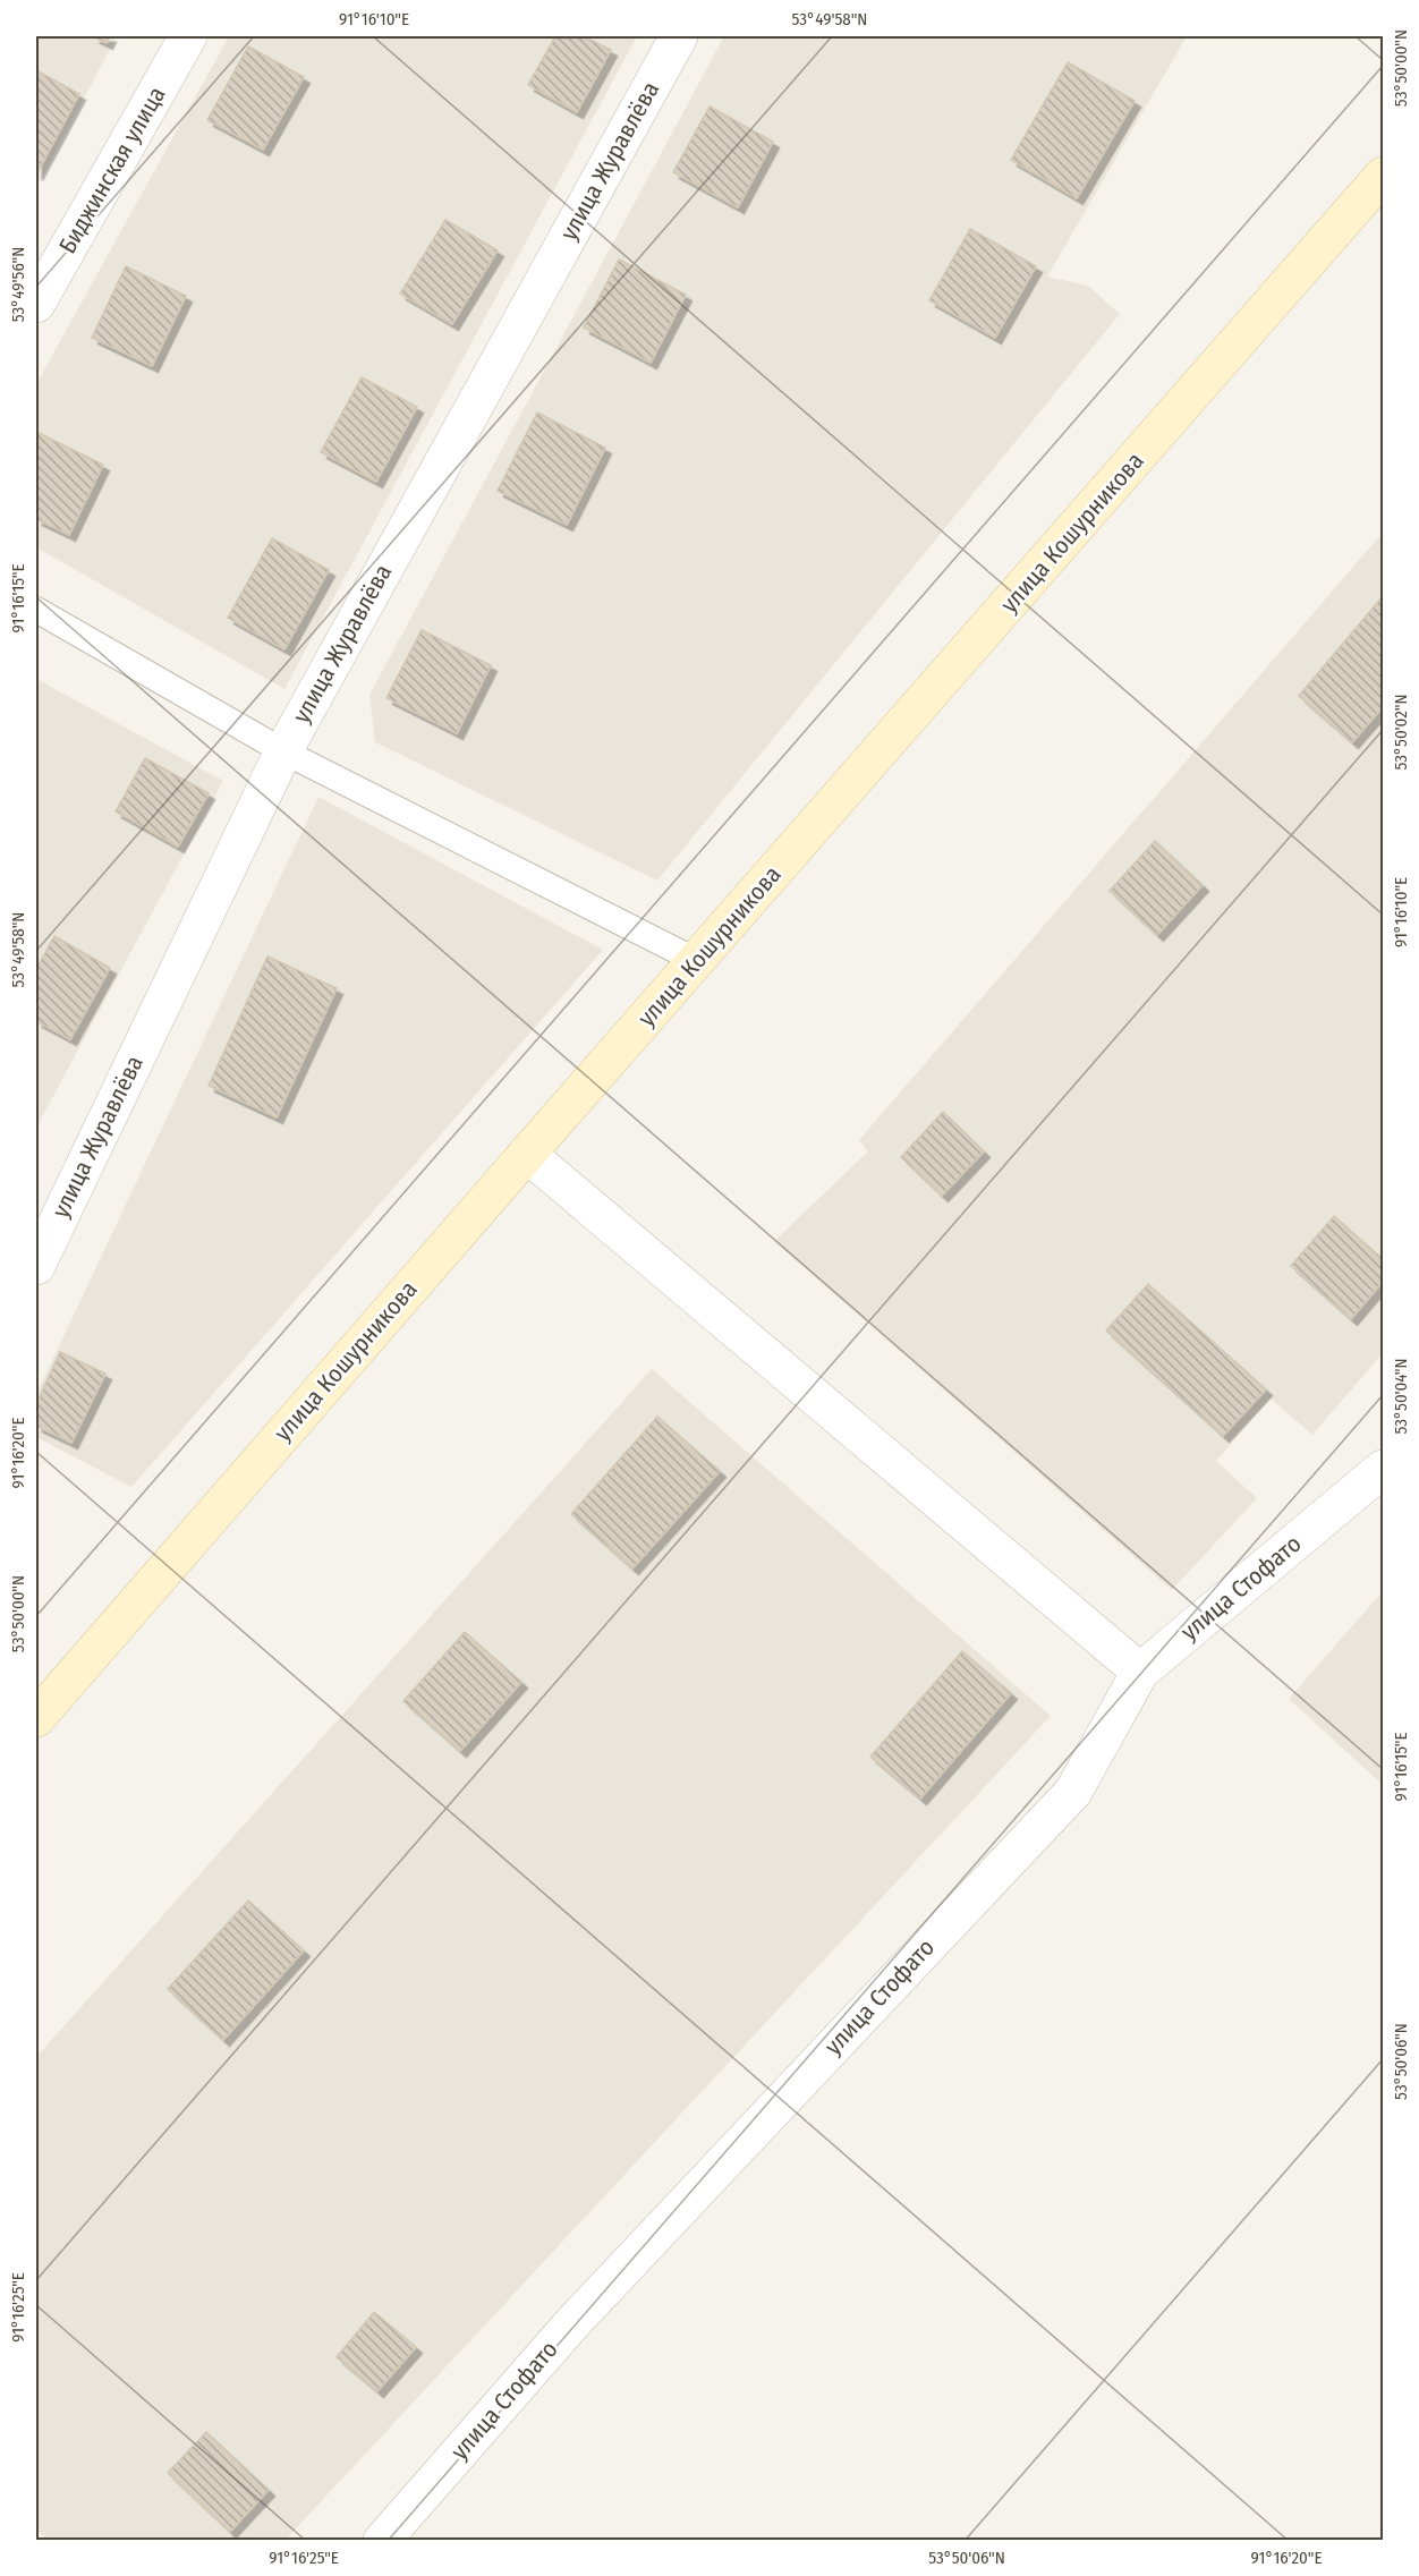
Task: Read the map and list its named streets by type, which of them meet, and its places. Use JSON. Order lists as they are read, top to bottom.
{
  "streets": {
    "main road": ["улица Кошурникова"],
    "street": ["улица Журавлёва", "Биджинская улица", "улица Стофато"]
  },
  "coordinates": [
    "91°16'10\"E",
    "53°49'58\"N",
    "53°50'00\"N",
    "53°49'56\"N",
    "91°16'15\"E",
    "53°50'02\"N",
    "53°50'04\"N",
    "91°16'20\"E",
    "53°50'06\"N",
    "91°16'25\"E"
  ]
}
